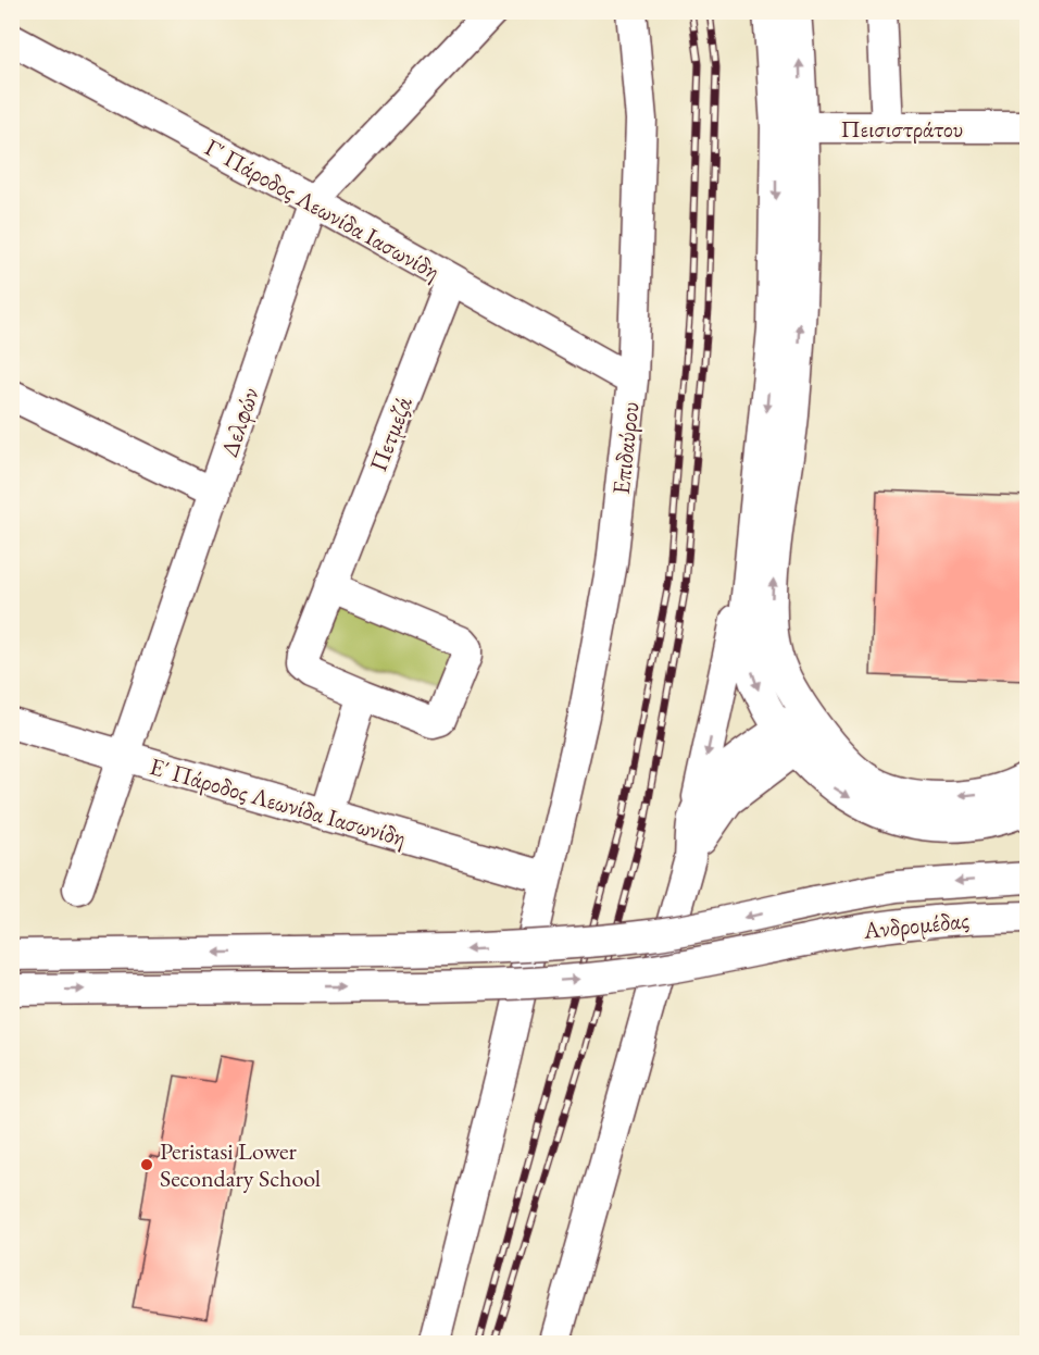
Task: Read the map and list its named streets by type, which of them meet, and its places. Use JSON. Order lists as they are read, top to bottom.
{
  "streets": {
    "street": [
      "Πεισιστράτου",
      "Γ΄ Πάροδος Λεωνίδα Ιασωνίδη",
      "Δελφών",
      "Πετμεζά",
      "Επιδαύρου",
      "Ε΄ Πάροδος Λεωνίδα Ιασωνίδη",
      "Ανδρομέδας"
    ]
  },
  "crossings": [
    ["Γ΄ Πάροδος Λεωνίδα Ιασωνίδη", "Δελφών"],
    ["Γ΄ Πάροδος Λεωνίδα Ιασωνίδη", "Πετμεζά"],
    ["Γ΄ Πάροδος Λεωνίδα Ιασωνίδη", "Επιδαύρου"],
    ["Δελφών", "Ε΄ Πάροδος Λεωνίδα Ιασωνίδη"],
    ["Επιδαύρου", "Ε΄ Πάροδος Λεωνίδα Ιασωνίδη"]
  ],
  "places": ["Peristasi Lower Secondary School"]
}
